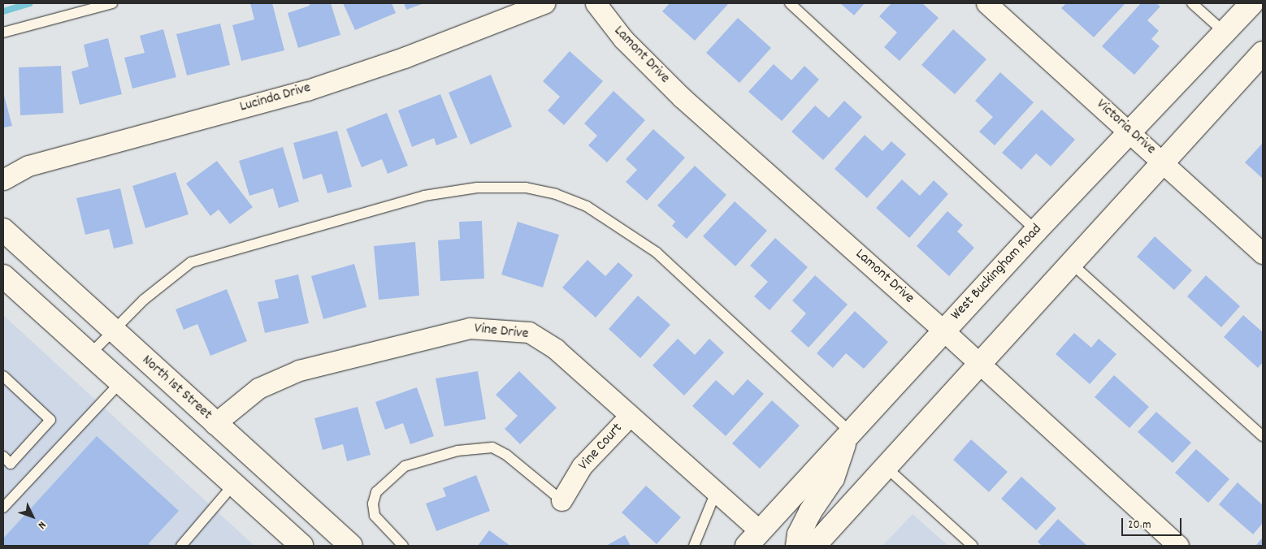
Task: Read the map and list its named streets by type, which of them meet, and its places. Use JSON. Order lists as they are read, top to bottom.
{
  "streets": {
    "main road": ["West Buckingham Road", "North 1st Street"],
    "street": [
      "Lamont Drive",
      "Lucinda Drive",
      "Victoria Drive",
      "Vine Drive",
      "Vine Court"
    ]
  },
  "crossings": [
    ["Lamont Drive", "West Buckingham Road"],
    ["Victoria Drive", "West Buckingham Road"],
    ["West Buckingham Road", "Vine Drive"],
    ["Vine Drive", "North 1st Street"],
    ["Vine Drive", "Vine Court"]
  ],
  "scale_bar": "20 m",
  "north": "bottom right"
}
